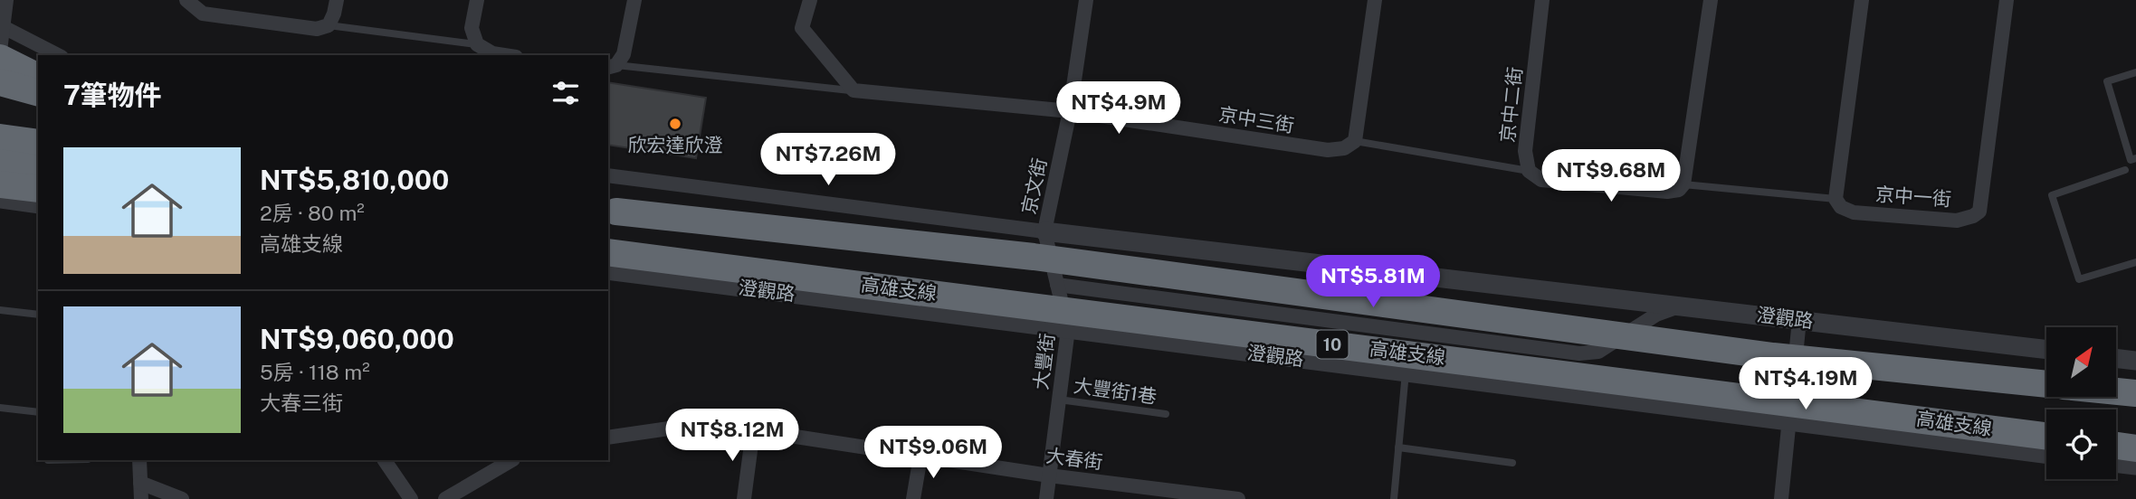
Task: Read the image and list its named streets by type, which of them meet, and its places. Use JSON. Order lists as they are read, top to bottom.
{
  "streets": {
    "highway": ["高雄支線", "10"],
    "street": [
      "京中二街",
      "京中三街",
      "京文街",
      "京中一街",
      "澄觀路",
      "大豐街",
      "大春街"
    ],
    "lane": ["大豐街1巷"]
  },
  "crossings": [
    ["京中三街", "京文街"],
    ["京文街", "澄觀路"],
    ["京文街", "大豐街"],
    ["澄觀路", "大豐街"],
    ["大豐街", "大豐街1巷"],
    ["大豐街", "大春街"]
  ],
  "places": ["欣宏達欣澄"],
  "north": "top right",
  "page": {
    "heading": "7筆物件",
    "price": [
      "NT$4.9M",
      "NT$7.26M",
      "NT$9.68M",
      "NT$5.81M",
      "NT$4.19M",
      "NT$8.12M",
      "NT$9.06M"
    ],
    "list": [
      {
        "name": "NT$5,810,000",
        "note": "2房 · 80 m² · 高雄支線"
      },
      {
        "name": "NT$9,060,000",
        "note": "5房 · 118 m² · 大春三街"
      }
    ]
  }
}
